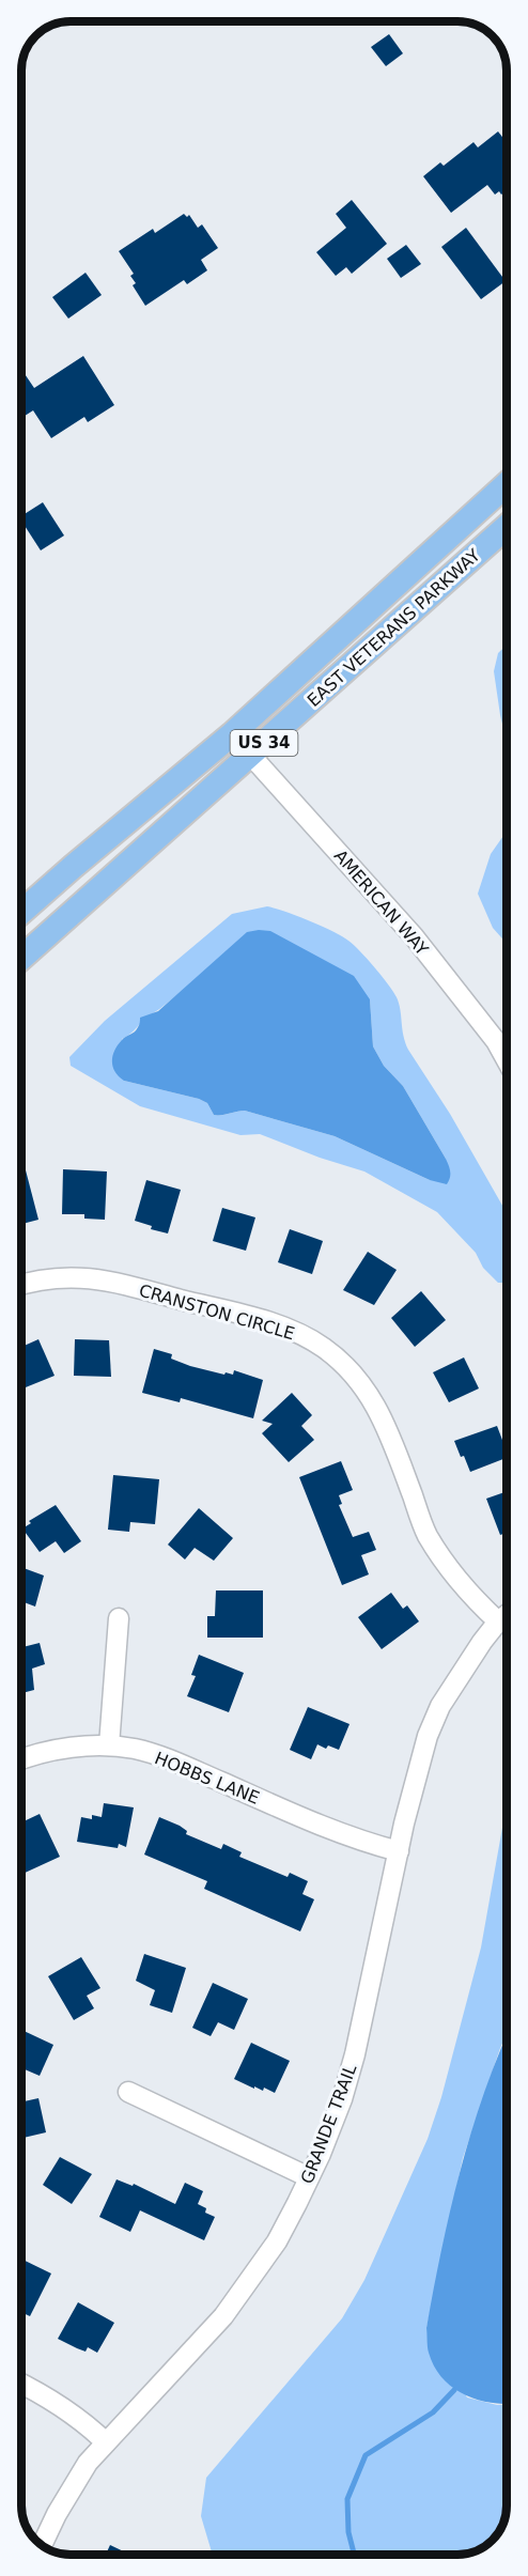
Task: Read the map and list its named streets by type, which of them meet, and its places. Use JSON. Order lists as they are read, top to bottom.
{
  "streets": {
    "main road": ["EAST VETERANS PARKWAY", "US 34"],
    "street": [
      "AMERICAN WAY",
      "CRANSTON CIRCLE",
      "HOBBS LANE",
      "GRANDE TRAIL"
    ]
  },
  "crossings": [
    ["EAST VETERANS PARKWAY", "AMERICAN WAY"],
    ["CRANSTON CIRCLE", "GRANDE TRAIL"],
    ["HOBBS LANE", "GRANDE TRAIL"]
  ]
}
